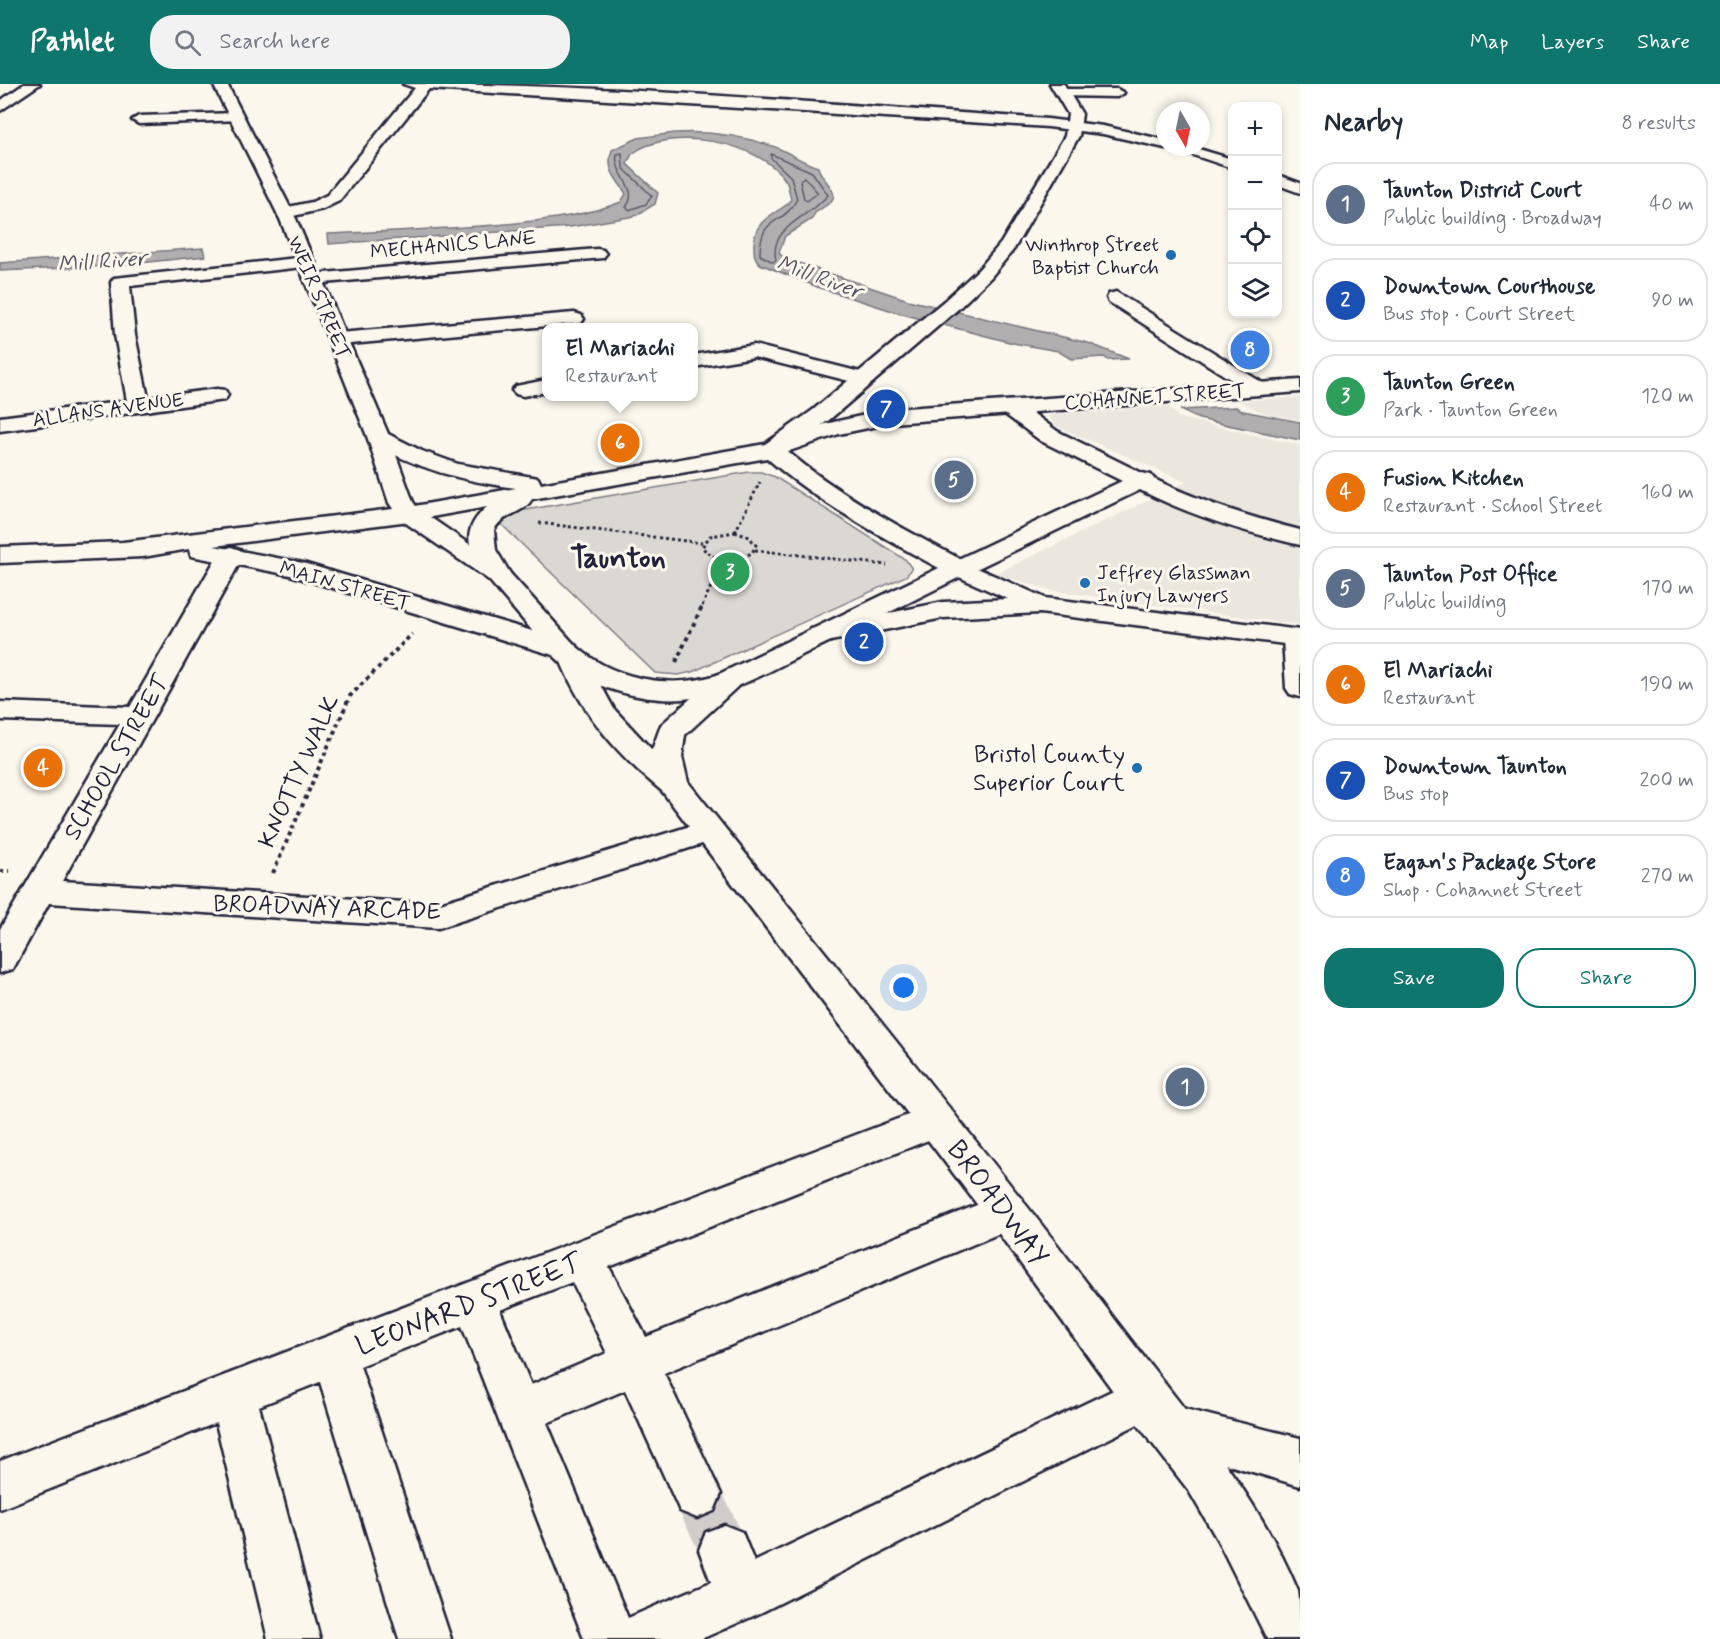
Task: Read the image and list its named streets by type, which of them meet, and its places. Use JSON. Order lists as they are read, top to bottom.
{
  "streets": {
    "main road": [
      "MECHANICS LANE",
      "WEIR STREET",
      "COHANNET STREET",
      "ALLANS AVENUE",
      "MAIN STREET",
      "SCHOOL STREET",
      "BROADWAY ARCADE",
      "BROADWAY",
      "LEONARD STREET"
    ],
    "path": ["KNOTTY WALK"]
  },
  "crossings": [
    ["MECHANICS LANE", "WEIR STREET"],
    ["WEIR STREET", "MAIN STREET"],
    ["COHANNET STREET", "MAIN STREET"],
    ["MAIN STREET", "SCHOOL STREET"],
    ["MAIN STREET", "KNOTTY WALK"],
    ["MAIN STREET", "BROADWAY"],
    ["SCHOOL STREET", "BROADWAY ARCADE"],
    ["KNOTTY WALK", "BROADWAY ARCADE"],
    ["BROADWAY ARCADE", "BROADWAY"],
    ["BROADWAY", "LEONARD STREET"]
  ],
  "districts": ["Taunton"],
  "water": ["Mill River"],
  "places": ["Winthrop Street Baptist Church", "Jeffrey Glassman Injury Lawyers", "Bristol County Superior Court"],
  "north": "bottom",
  "page": {
    "header": "Pathlet",
    "search": "Search here",
    "nav": ["Map", "Layers", "Share"],
    "heading": ["Nearby", "8 results"],
    "map_buttons": ["+", "−"],
    "list": [
      {
        "mark": "1",
        "name": "Taunton District Court",
        "note": "Public building · Broadway",
        "value": "40 m"
      },
      {
        "mark": "2",
        "name": "Downtown Courthouse",
        "note": "Bus stop · Court Street",
        "value": "90 m"
      },
      {
        "mark": "3",
        "name": "Taunton Green",
        "note": "Park · Taunton Green",
        "value": "120 m"
      },
      {
        "mark": "4",
        "name": "Fusion Kitchen",
        "note": "Restaurant · School Street",
        "value": "160 m"
      },
      {
        "mark": "5",
        "name": "Taunton Post Office",
        "note": "Public building",
        "value": "170 m"
      },
      {
        "mark": "6",
        "name": "El Mariachi",
        "note": "Restaurant",
        "value": "190 m"
      },
      {
        "mark": "7",
        "name": "Downtown Taunton",
        "note": "Bus stop",
        "value": "200 m"
      },
      {
        "mark": "8",
        "name": "Eagan's Package Store",
        "note": "Shop · Cohannet Street",
        "value": "270 m"
      }
    ],
    "popup": ["El Mariachi", "Restaurant"],
    "pins": [
      "8",
      "7",
      "6",
      "5",
      "3",
      "2",
      "4",
      "1"
    ],
    "buttons": ["Save", "Share"]
  }
}
